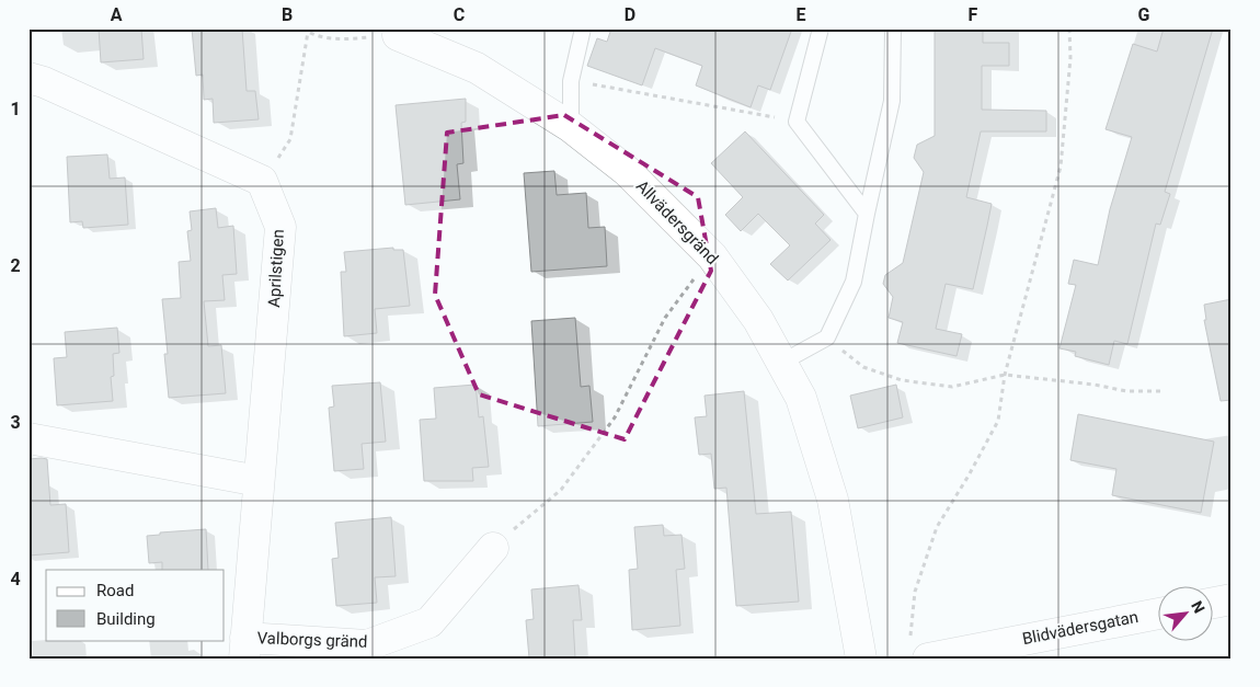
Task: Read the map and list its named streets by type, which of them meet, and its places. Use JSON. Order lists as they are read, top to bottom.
{
  "streets": {
    "street": [
      "Allvädersgränd",
      "Aprilstigen",
      "Blidvädersgatan",
      "Valborgs gränd"
    ]
  },
  "crossings": [
    ["Aprilstigen", "Valborgs gränd"]
  ],
  "legend": ["Road", "Building"],
  "north": "top right",
  "grid": {
    "columns": [
      "A",
      "B",
      "C",
      "D",
      "E",
      "F",
      "G"
    ],
    "rows": [
      "1",
      "2",
      "3",
      "4"
    ]
  }
}
